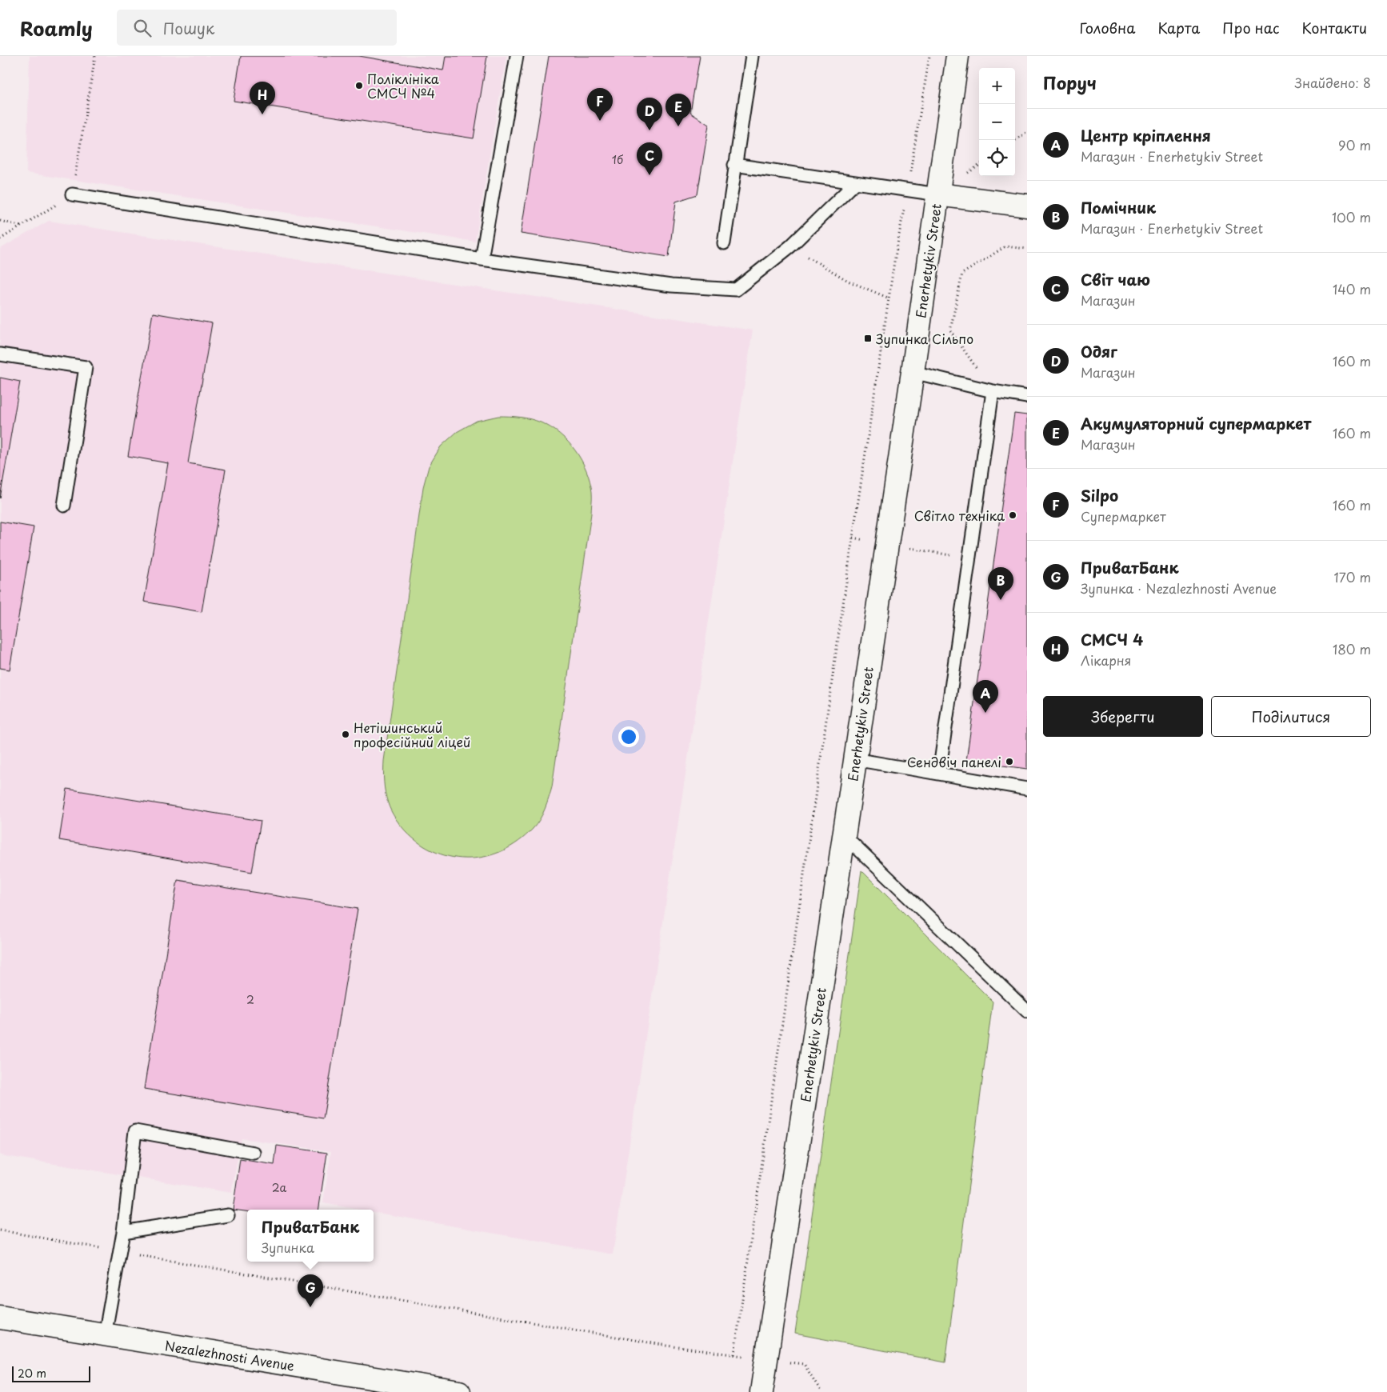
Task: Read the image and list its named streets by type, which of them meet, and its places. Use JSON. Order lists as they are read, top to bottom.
{
  "streets": {
    "main road": ["Enerhetykiv Street", "Nezalezhnosti Avenue"]
  },
  "places": {
    "other": [
      "Поліклініка СМСЧ №4",
      "Світло техніка",
      "Нетішинський професійний ліцей",
      "Сендвіч панелі"
    ],
    "transit": ["Зупинка Сільпо"]
  },
  "house_numbers": ["1б", "2", "2а"],
  "scale_bar": "20 m",
  "page": {
    "header": "Roamly",
    "search": "Пошук",
    "nav": [
      "Головна",
      "Карта",
      "Про нас",
      "Контакти"
    ],
    "heading": ["Поруч", "Знайдено: 8"],
    "map_buttons": ["+", "−"],
    "pins": [
      "H",
      "F",
      "E",
      "D",
      "C",
      "B",
      "A",
      "G"
    ],
    "list": [
      {
        "mark": "A",
        "name": "Центр кріплення",
        "note": "Магазин · Enerhetykiv Street",
        "value": "90 m"
      },
      {
        "mark": "B",
        "name": "Помічник",
        "note": "Магазин · Enerhetykiv Street",
        "value": "100 m"
      },
      {
        "mark": "C",
        "name": "Світ чаю",
        "note": "Магазин",
        "value": "140 m"
      },
      {
        "mark": "D",
        "name": "Одяг",
        "note": "Магазин",
        "value": "160 m"
      },
      {
        "mark": "E",
        "name": "Акумуляторний супермаркет",
        "note": "Магазин",
        "value": "160 m"
      },
      {
        "mark": "F",
        "name": "Silpo",
        "note": "Супермаркет",
        "value": "160 m"
      },
      {
        "mark": "G",
        "name": "ПриватБанк",
        "note": "Зупинка · Nezalezhnosti Avenue",
        "value": "170 m"
      },
      {
        "mark": "H",
        "name": "СМСЧ 4",
        "note": "Лікарня",
        "value": "180 m"
      }
    ],
    "buttons": ["Зберегти", "Поділитися"],
    "popup": ["ПриватБанк", "Зупинка"],
    "scale": "20 m"
  }
}
